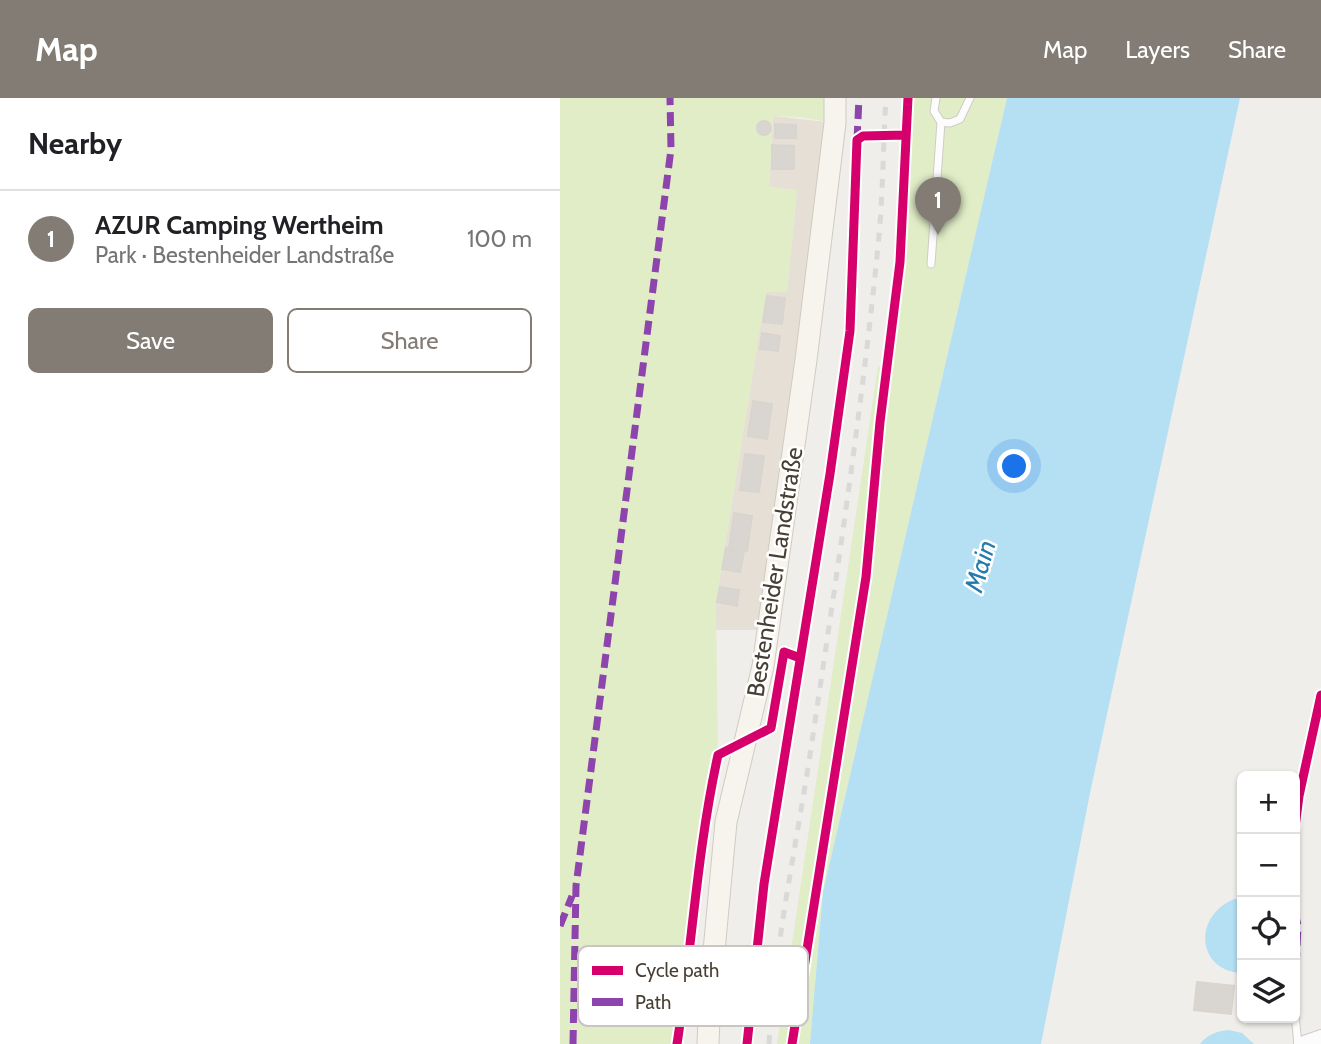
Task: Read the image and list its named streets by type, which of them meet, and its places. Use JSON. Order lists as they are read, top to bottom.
{
  "streets": {
    "main road": ["Bestenheider Landstraße"]
  },
  "water": ["Main"],
  "legend": ["Cycle path", "Path"],
  "page": {
    "header": "Map",
    "nav": ["Map", "Layers", "Share"],
    "heading": "Nearby",
    "pins": "1",
    "list": [
      {
        "mark": "1",
        "name": "AZUR Camping Wertheim",
        "note": "Park · Bestenheider Landstraße",
        "value": "100 m"
      }
    ],
    "buttons": ["Save", "Share"],
    "map_buttons": ["+", "−"]
  }
}
